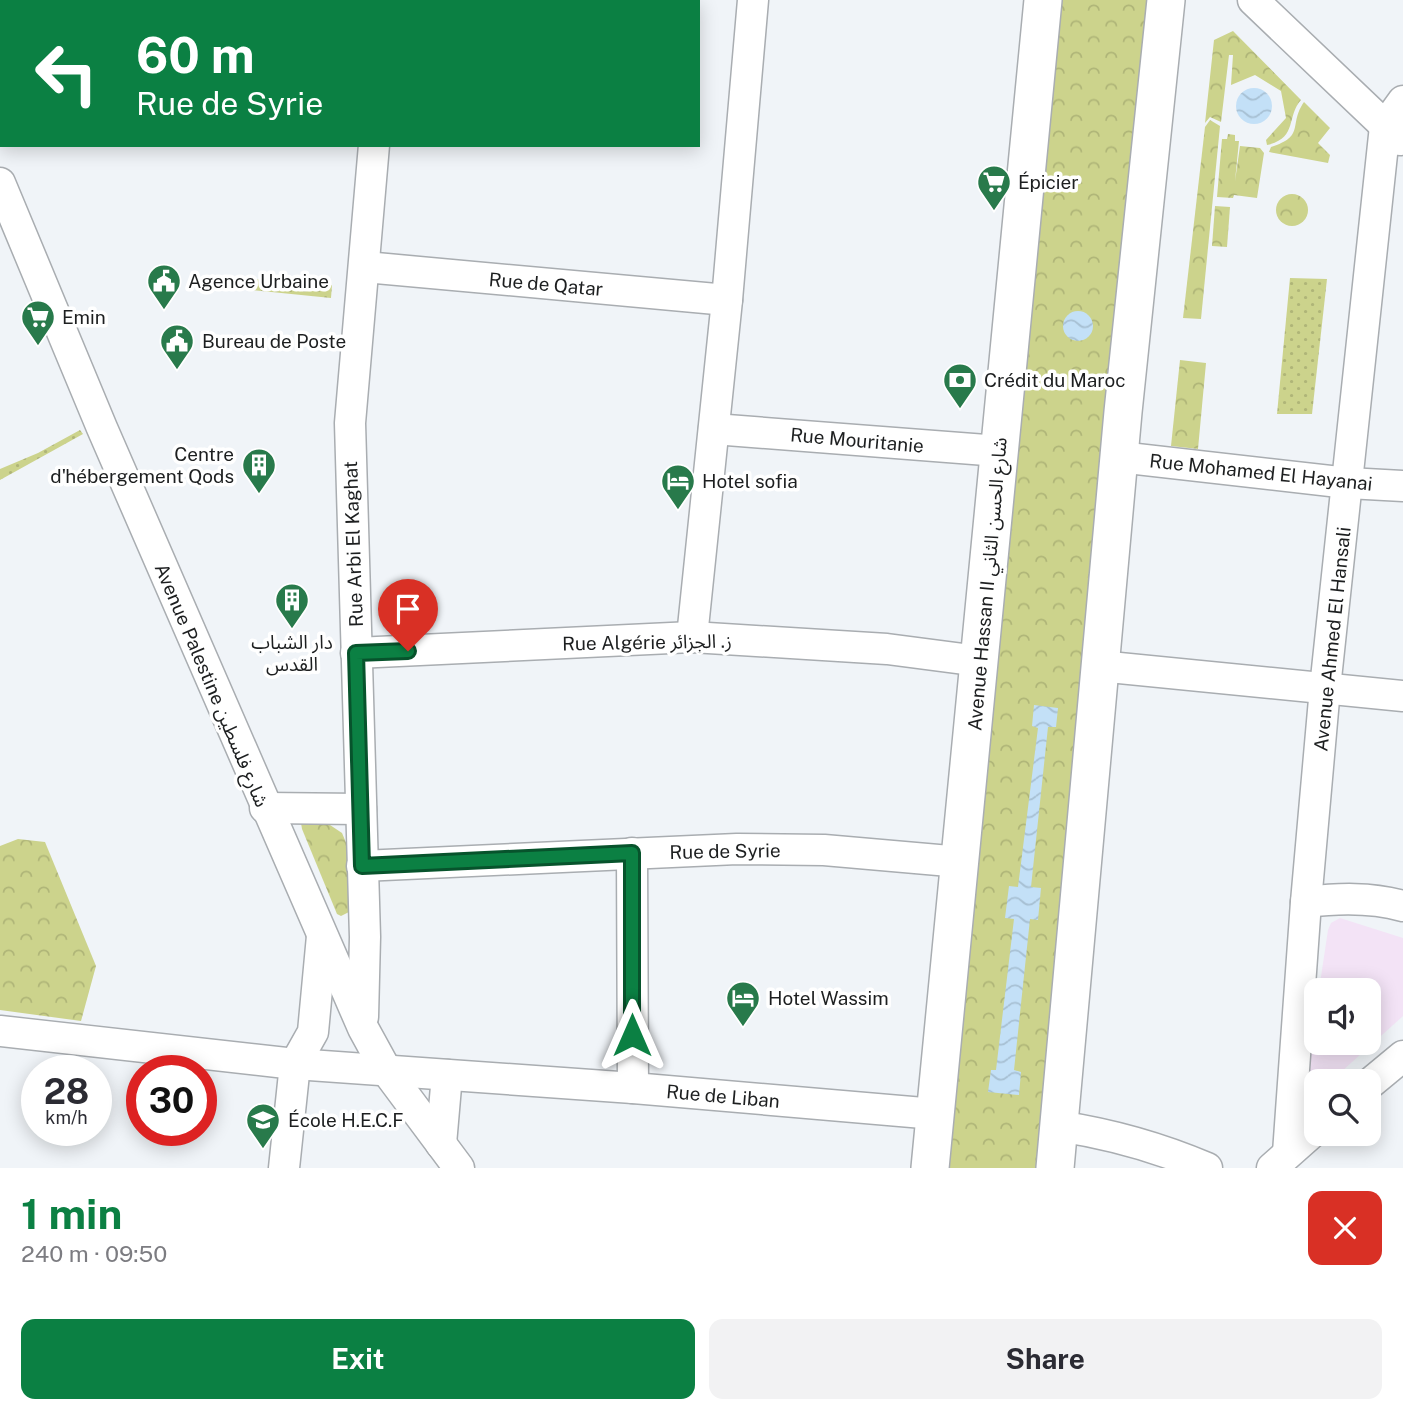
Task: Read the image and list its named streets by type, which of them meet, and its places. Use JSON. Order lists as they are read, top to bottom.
{
  "streets": {
    "main road": ["Avenue Hassan II شارع الحسن الثاني"],
    "street": [
      "Rue de Qatar",
      "Rue Mouritanie",
      "Rue Mohamed El Hayanai",
      "Rue Arbi El Kaghat",
      "Avenue Ahmed El Hansali",
      "Rue Algérie ز. الجزائر",
      "Avenue Palestine شارع فلسطين",
      "Rue de Syrie",
      "Rue de Liban"
    ]
  },
  "crossings": [
    ["Rue de Qatar", "Rue Arbi El Kaghat"],
    ["Rue Mouritanie", "Avenue Hassan II شارع الحسن الثاني"],
    ["Rue Mohamed El Hayanai", "Avenue Ahmed El Hansali"],
    ["Rue Arbi El Kaghat", "Rue Algérie ز. الجزائر"],
    ["Rue Arbi El Kaghat", "Avenue Palestine شارع فلسطين"],
    ["Rue Arbi El Kaghat", "Rue de Syrie"],
    ["Avenue Hassan II شارع الحسن الثاني", "Rue Algérie ز. الجزائر"],
    ["Avenue Hassan II شارع الحسن الثاني", "Rue de Syrie"],
    ["Avenue Hassan II شارع الحسن الثاني", "Rue de Liban"],
    ["Avenue Palestine شارع فلسطين", "Rue de Liban"]
  ],
  "places": {
    "supermarket": ["Épicier", "Emin"],
    "public building": ["Agence Urbaine", "Bureau de Poste"],
    "bank": ["Crédit du Maroc"],
    "building": ["Centre d'hébergement Qods", "دار الشباب القدس"],
    "hotel": ["Hotel sofia", "Hotel Wassim"],
    "school or university": ["École H.E.C.F"]
  },
  "page": {
    "turn": ["60 m", "Rue de Syrie"],
    "speed": "28 km/h",
    "limit": "30",
    "heading": ["1 min", "240 m · 09:50"],
    "buttons": ["Exit", "Share"]
  }
}
